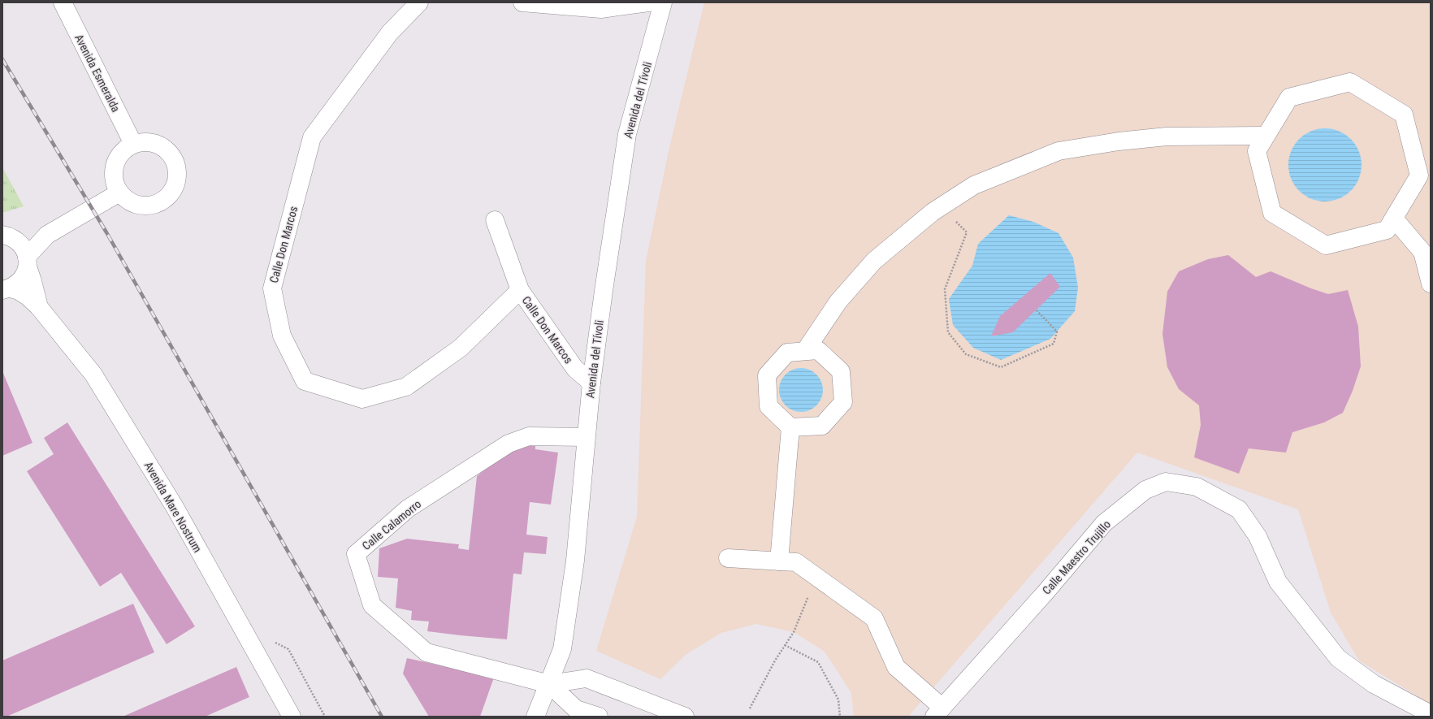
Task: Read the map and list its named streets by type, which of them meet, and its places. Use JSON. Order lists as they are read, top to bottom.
{
  "streets": {
    "street": [
      "Avenida Esmeralda",
      "Avenida del Tívoli",
      "Calle Don Marcos",
      "Avenida Mare Nostrum",
      "Calle Calamorro",
      "Calle Maestro Trujillo"
    ]
  },
  "crossings": [
    ["Avenida del Tívoli", "Calle Don Marcos"],
    ["Avenida del Tívoli", "Calle Calamorro"]
  ]
}
